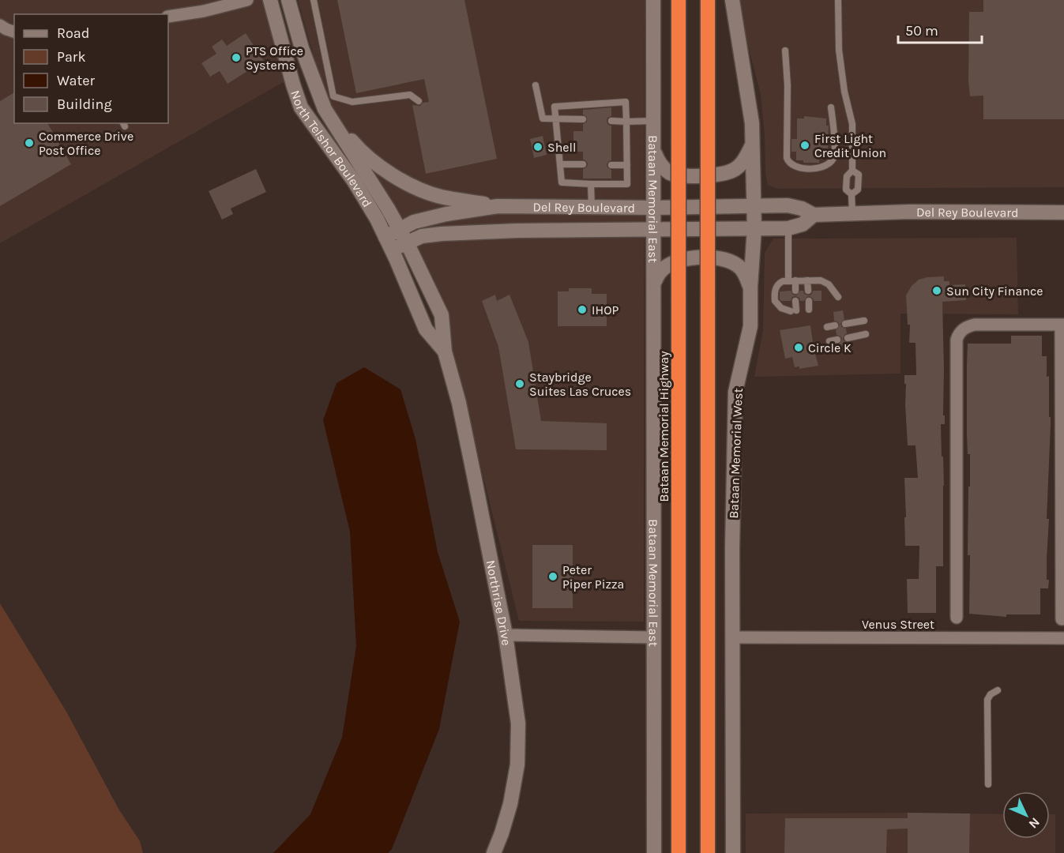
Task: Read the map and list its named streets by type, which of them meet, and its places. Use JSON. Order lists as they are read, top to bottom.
{
  "streets": {
    "highway": ["Bataan Memorial Highway"],
    "main road": [
      "North Telshor Boulevard",
      "Bataan Memorial East",
      "Del Rey Boulevard",
      "Bataan Memorial West",
      "Northrise Drive"
    ],
    "street": ["Venus Street"]
  },
  "crossings": [
    ["North Telshor Boulevard", "Del Rey Boulevard"],
    ["North Telshor Boulevard", "Northrise Drive"],
    ["Bataan Memorial East", "Del Rey Boulevard"],
    ["Del Rey Boulevard", "Bataan Memorial West"],
    ["Del Rey Boulevard", "Northrise Drive"],
    ["Bataan Memorial West", "Venus Street"]
  ],
  "places": [
    "PTS Office Systems",
    "Commerce Drive Post Office",
    "First Light Credit Union",
    "Shell",
    "Sun City Finance",
    "IHOP",
    "Circle K",
    "Staybridge Suites Las Cruces",
    "Peter Piper Pizza"
  ],
  "legend": [
    "Road",
    "Park",
    "Water",
    "Building"
  ],
  "scale_bar": "50 m",
  "north": "bottom right"
}
